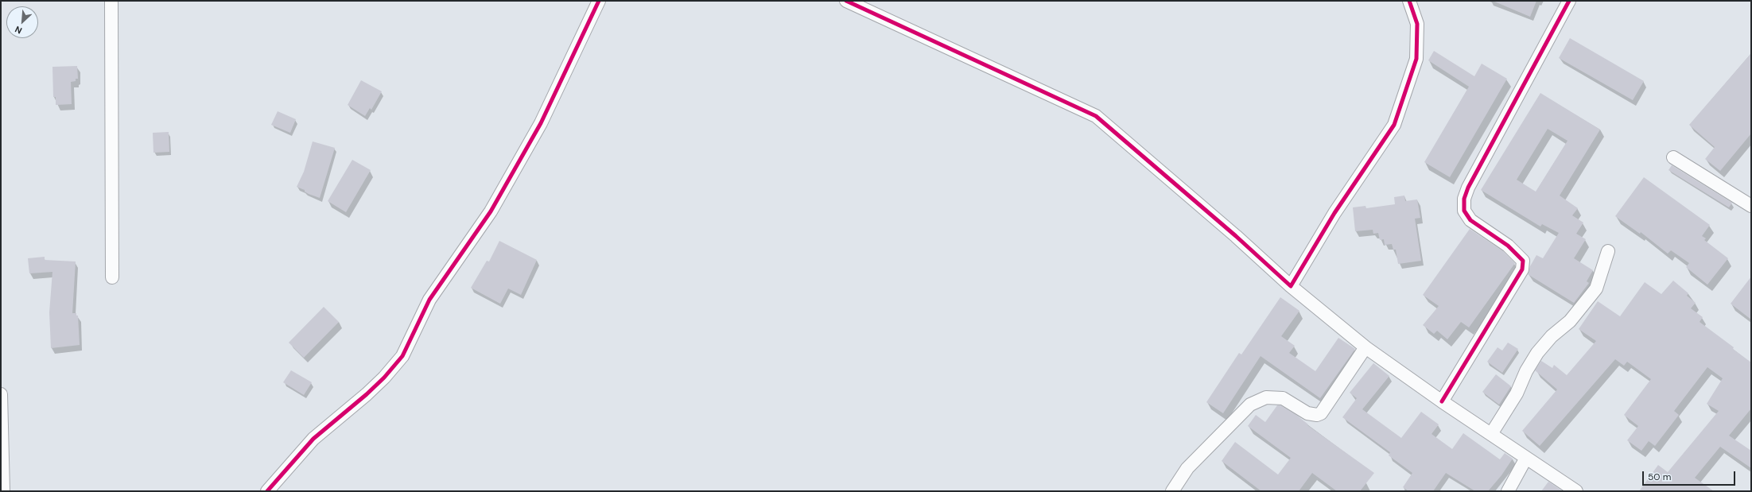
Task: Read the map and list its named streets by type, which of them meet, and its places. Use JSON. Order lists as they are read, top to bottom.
{
  "scale_bar": "50 m",
  "north": "bottom left"
}
